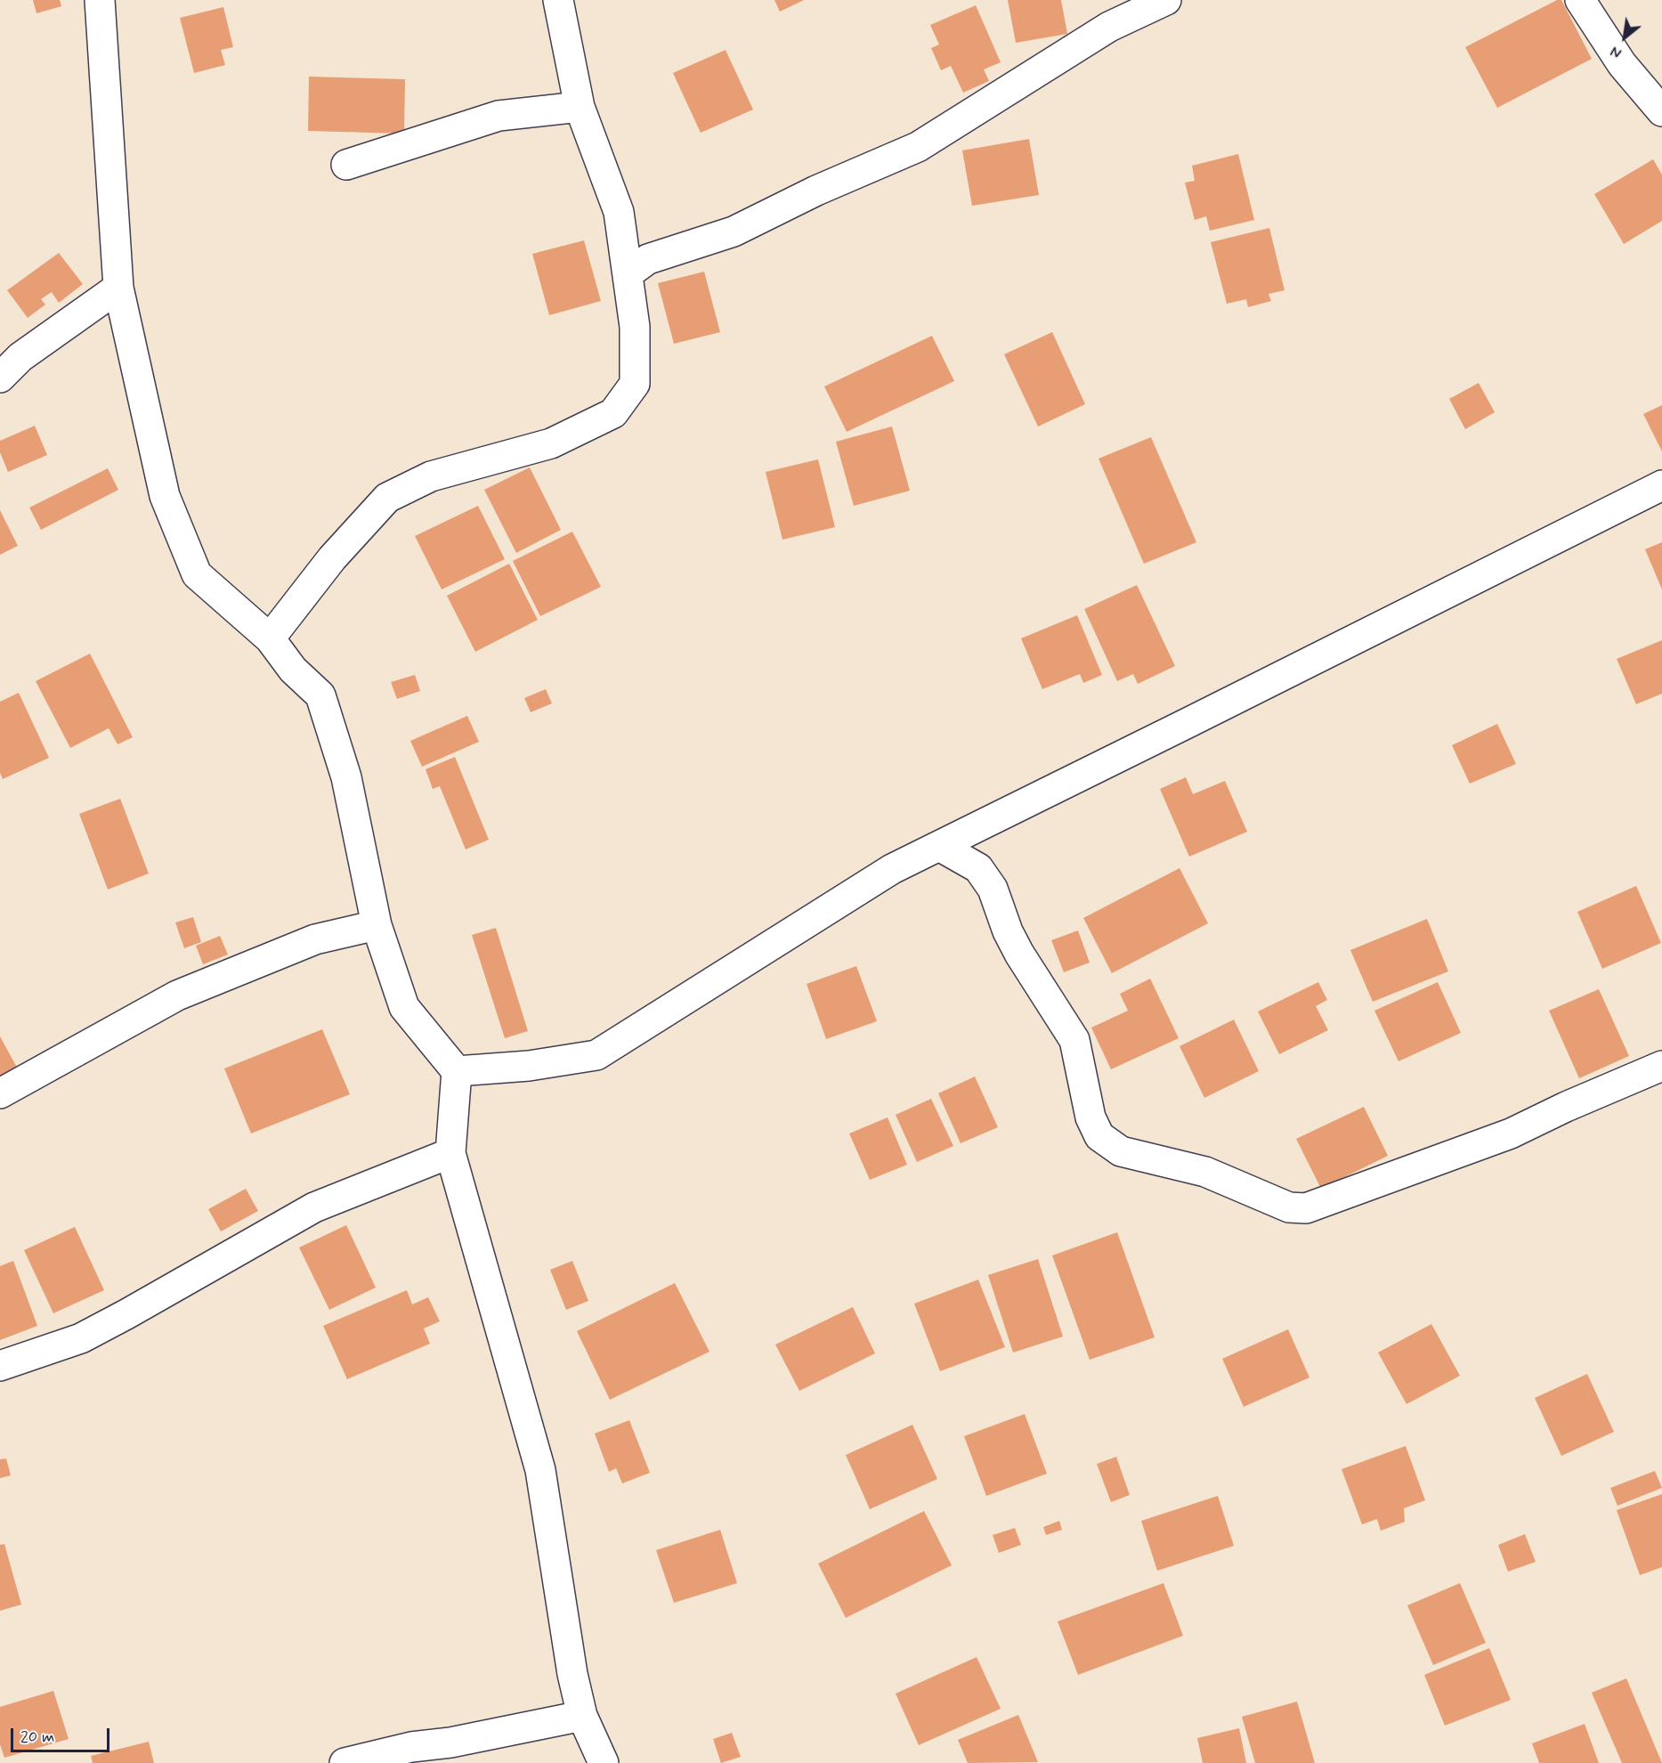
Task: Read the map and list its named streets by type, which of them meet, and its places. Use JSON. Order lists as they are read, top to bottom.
{
  "scale_bar": "20 m",
  "north": "bottom left"
}
